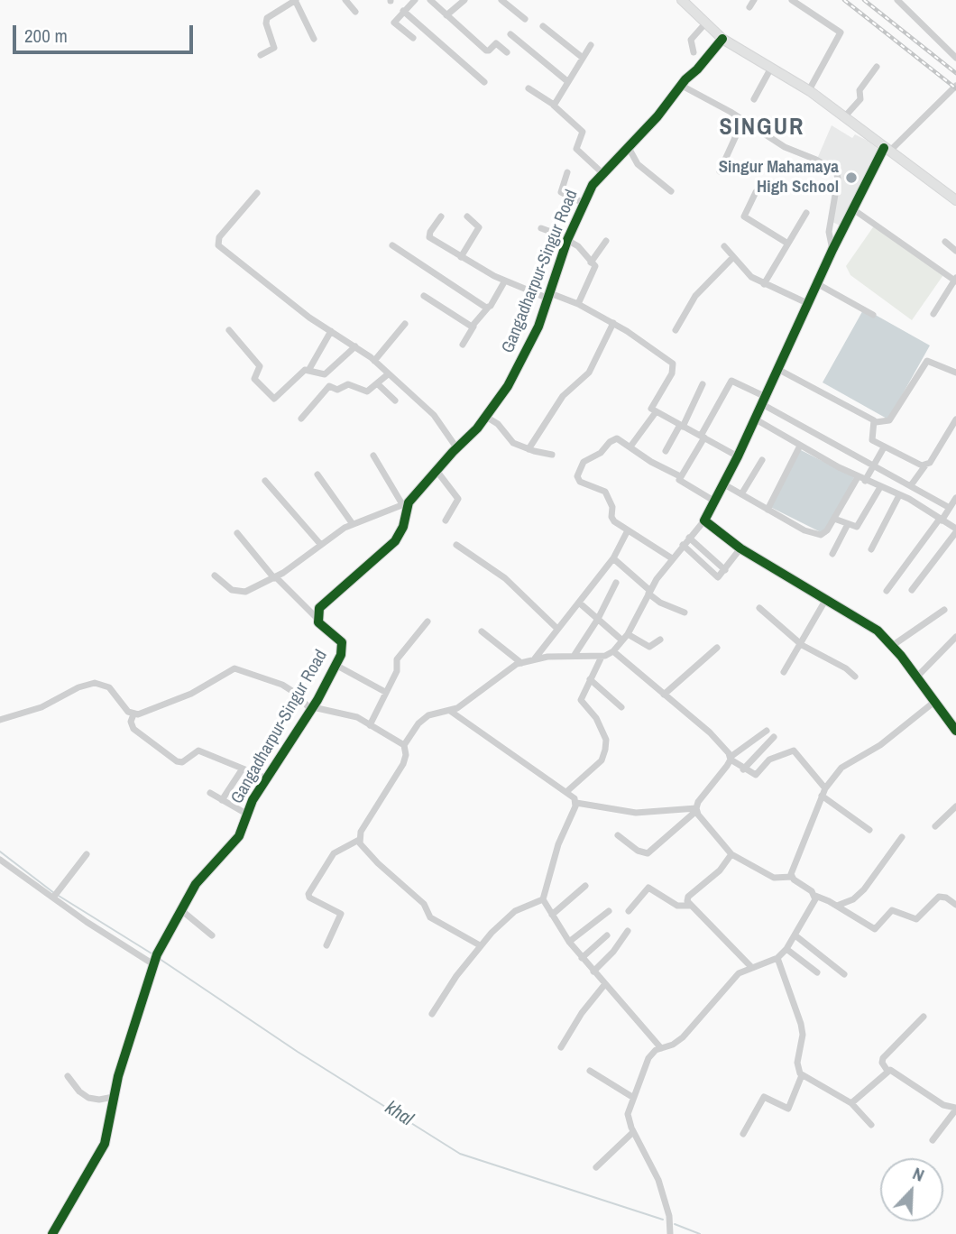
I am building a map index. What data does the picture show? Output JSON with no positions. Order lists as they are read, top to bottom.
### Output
{
  "streets": {
    "street": ["Gangadharpur-Singur Road"]
  },
  "districts": ["SINGUR"],
  "water": ["khal"],
  "places": ["Singur Mahamaya High School"],
  "scale_bar": "200 m",
  "north": "top right"
}
